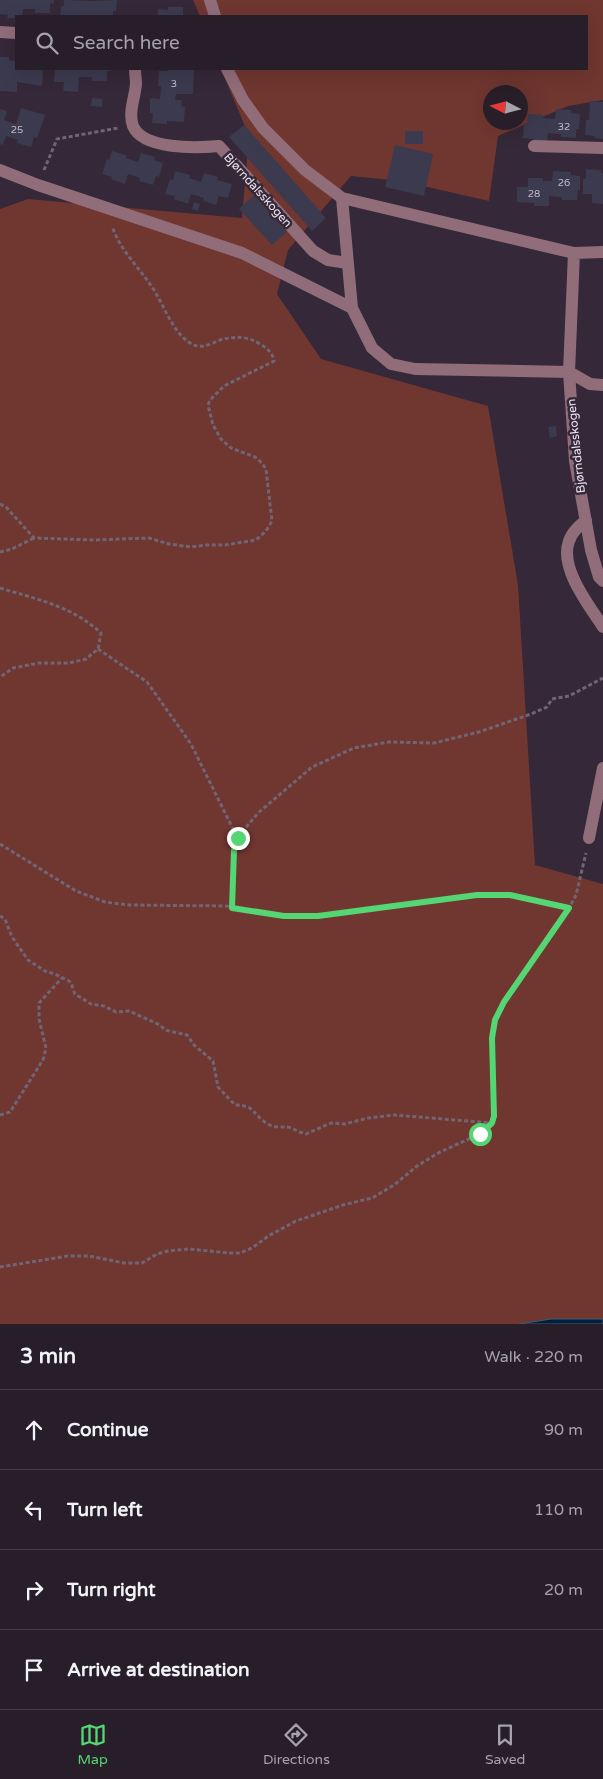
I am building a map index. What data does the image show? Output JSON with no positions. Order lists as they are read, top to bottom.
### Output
{
  "streets": {
    "street": ["Bjørndalsskogen"]
  },
  "house_numbers": [
    "3",
    "32",
    "25",
    "26",
    "28"
  ],
  "north": "left",
  "page": {
    "search": "Search here",
    "heading": ["3 min", "Walk · 220 m"],
    "list": [
      ["Continue", "90 m"],
      ["Turn left", "110 m"],
      ["Turn right", "20 m"],
      "Arrive at destination"
    ],
    "nav": ["Map", "Directions", "Saved"]
  }
}
